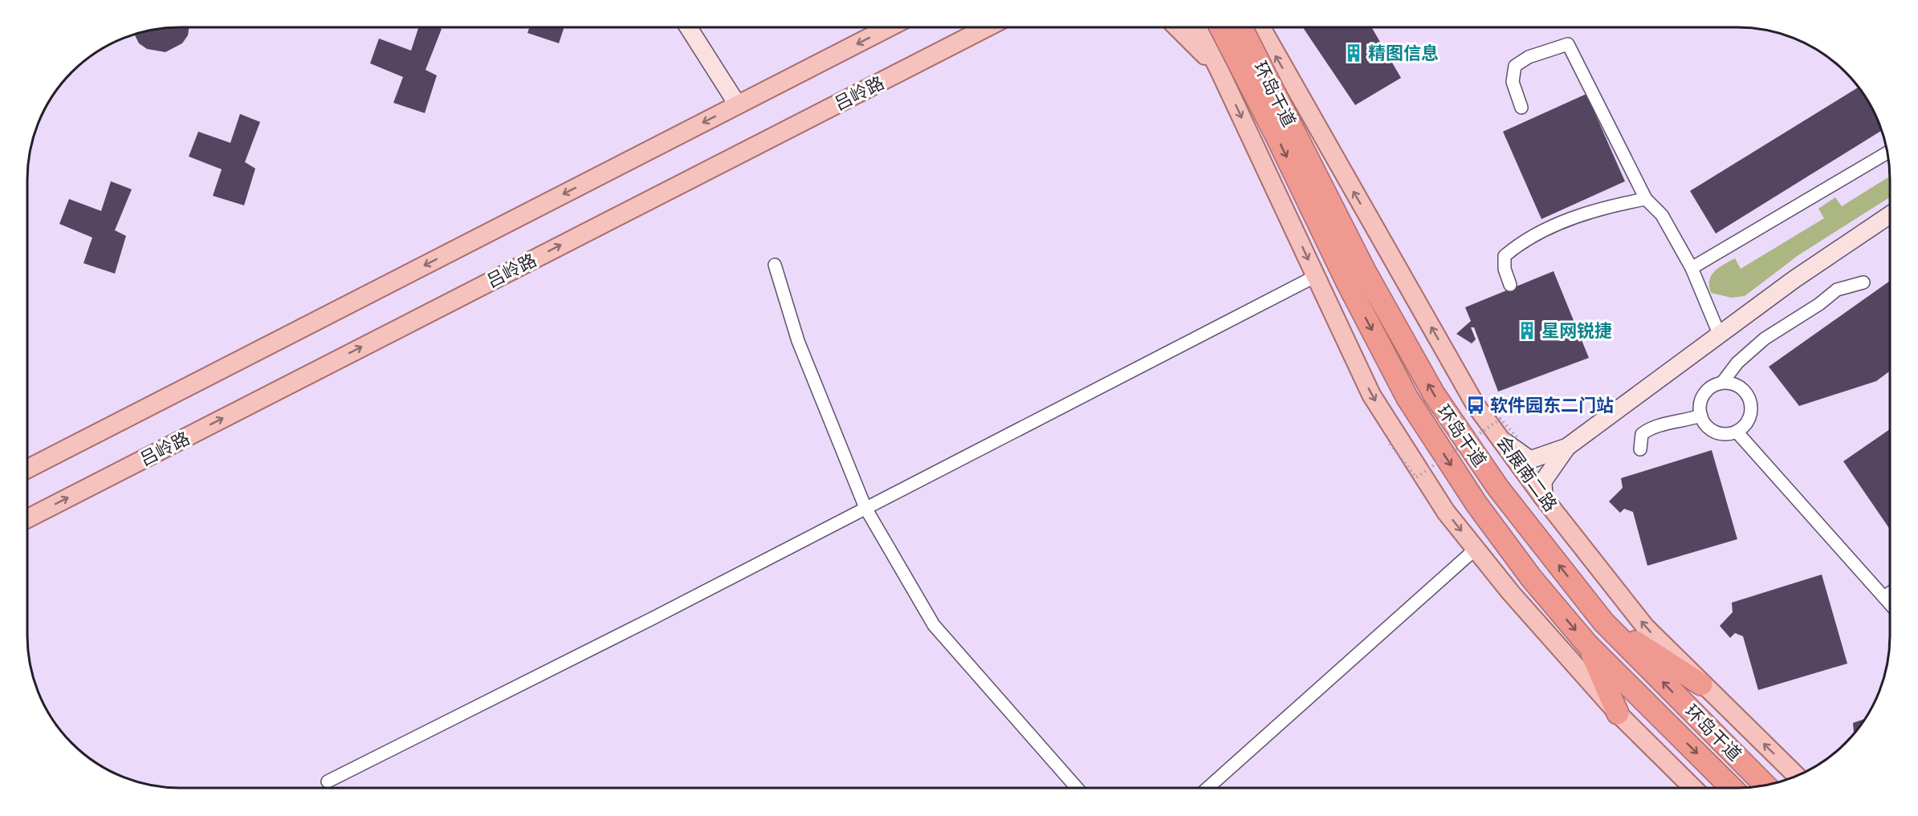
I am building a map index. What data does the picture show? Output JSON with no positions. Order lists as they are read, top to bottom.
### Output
{
  "streets": {
    "highway": ["环岛干道"],
    "main road": ["吕岭路", "会展南二路"]
  },
  "places": {
    "building": ["精图信息", "星网锐捷"],
    "bus stop": ["软件园东二门站"]
  }
}
